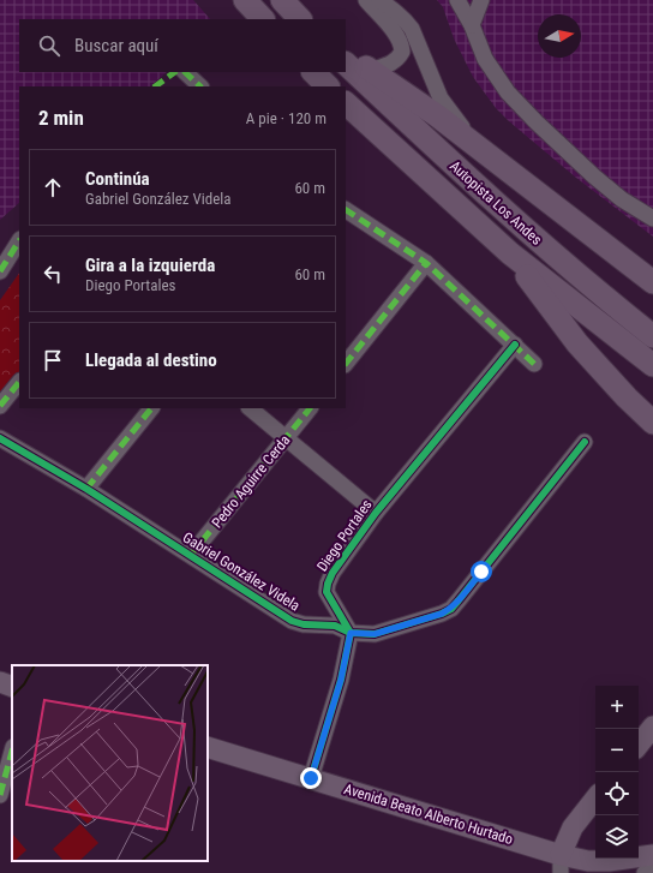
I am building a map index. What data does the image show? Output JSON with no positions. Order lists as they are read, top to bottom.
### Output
{
  "streets": {
    "highway": ["Autopista Los Andes"],
    "main road": ["Avenida Beato Alberto Hurtado"],
    "street": ["Pedro Aguirre Cerda", "Diego Portales", "Gabriel González Videla"]
  },
  "crossings": [
    ["Pedro Aguirre Cerda", "Gabriel González Videla"],
    ["Diego Portales", "Gabriel González Videla"]
  ],
  "north": "right",
  "page": {
    "search": "Buscar aquí",
    "heading": ["2 min", "A pie · 120 m"],
    "list": [
      ["Continúa", "Gabriel González Videla", "60 m"],
      ["Gira a la izquierda", "Diego Portales", "60 m"],
      "Llegada al destino"
    ],
    "map_buttons": ["+", "−"]
  }
}
